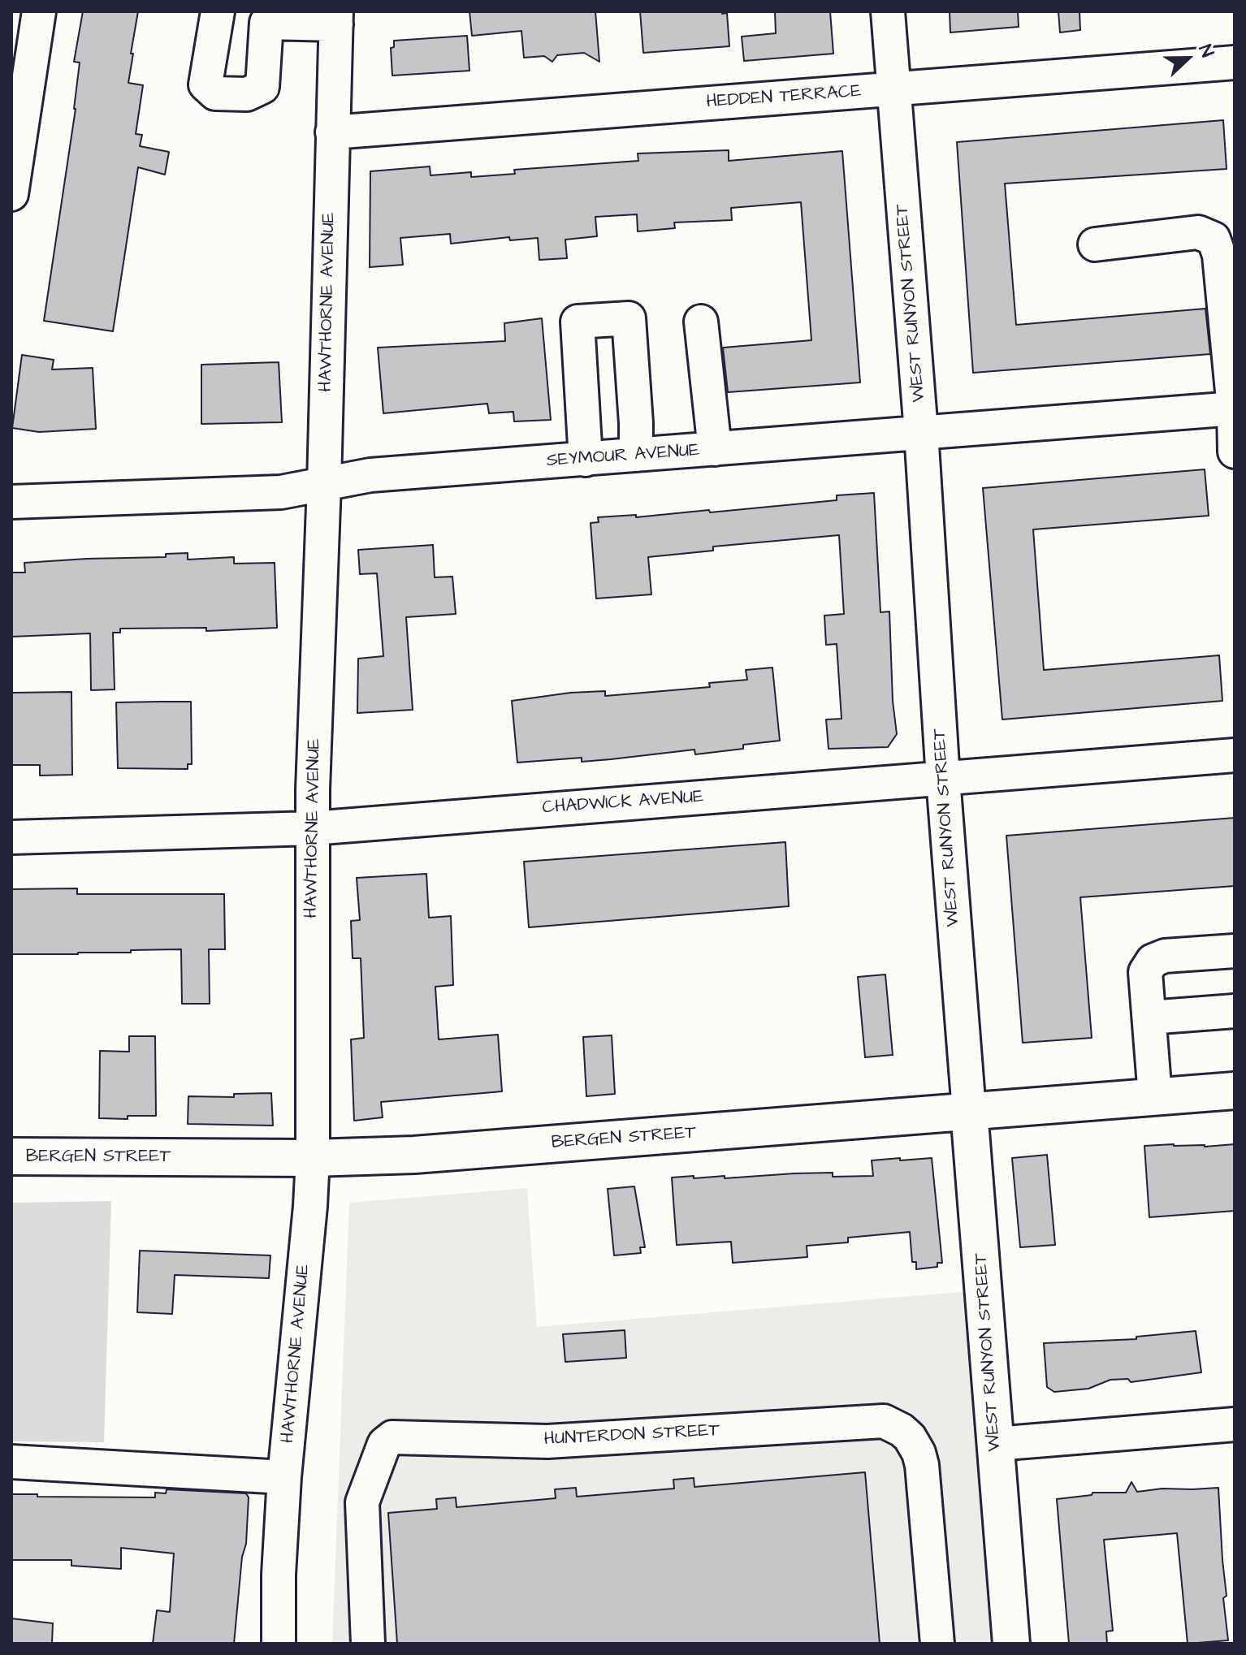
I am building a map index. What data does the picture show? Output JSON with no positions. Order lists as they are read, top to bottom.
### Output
{
  "streets": {
    "main road": ["WEST RUNYON STREET", "BERGEN STREET"],
    "street": [
      "HEDDEN TERRACE",
      "HAWTHORNE AVENUE",
      "SEYMOUR AVENUE",
      "CHADWICK AVENUE",
      "HUNTERDON STREET"
    ]
  },
  "crossings": [
    ["HEDDEN TERRACE", "HAWTHORNE AVENUE"],
    ["HEDDEN TERRACE", "WEST RUNYON STREET"],
    ["HAWTHORNE AVENUE", "SEYMOUR AVENUE"],
    ["HAWTHORNE AVENUE", "CHADWICK AVENUE"],
    ["HAWTHORNE AVENUE", "BERGEN STREET"],
    ["WEST RUNYON STREET", "SEYMOUR AVENUE"],
    ["WEST RUNYON STREET", "CHADWICK AVENUE"],
    ["WEST RUNYON STREET", "BERGEN STREET"]
  ],
  "north": "right"
}
